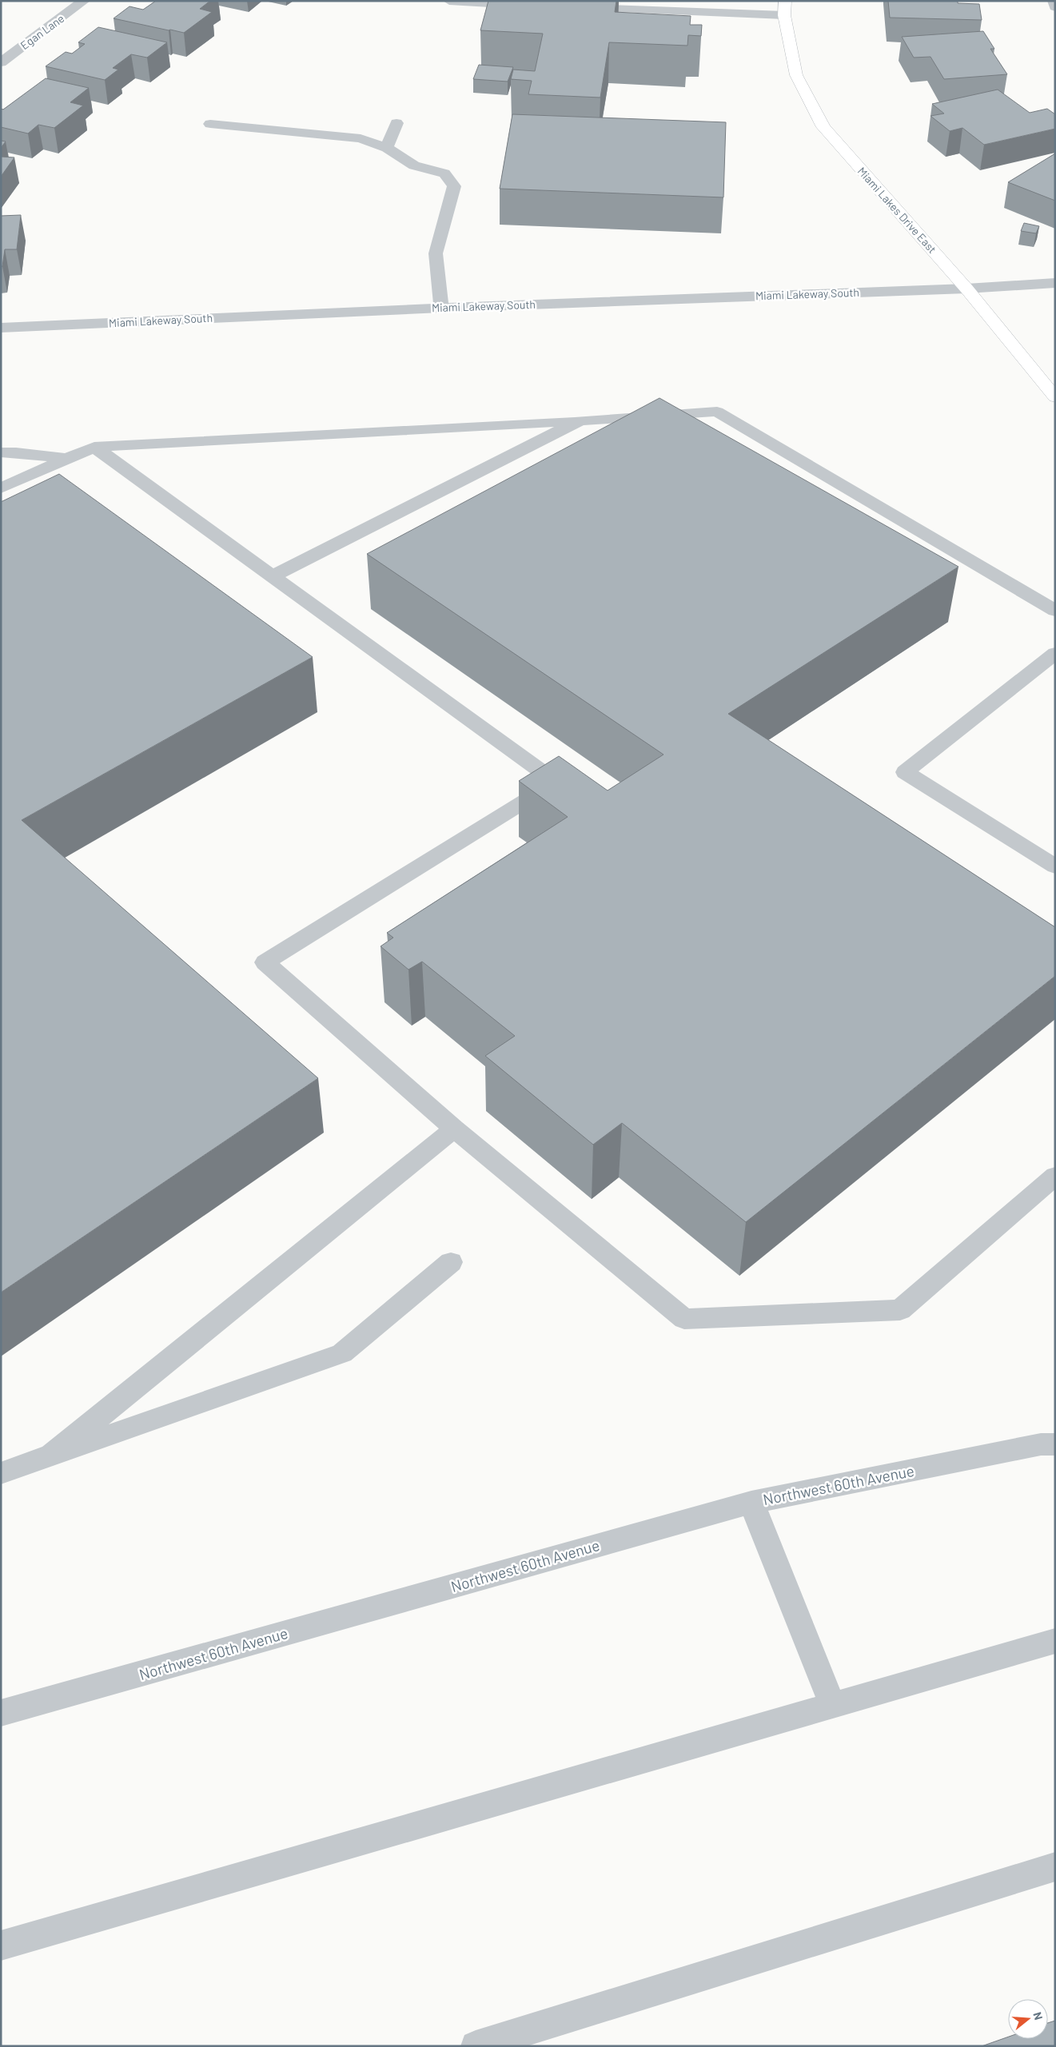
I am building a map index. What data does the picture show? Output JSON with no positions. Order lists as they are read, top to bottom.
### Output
{
  "streets": {
    "main road": ["Miami Lakes Drive East"],
    "street": ["Egan Lane", "Miami Lakeway South", "Northwest 60th Avenue"]
  },
  "crossings": [
    ["Miami Lakes Drive East", "Miami Lakeway South"]
  ],
  "north": "right"
}
